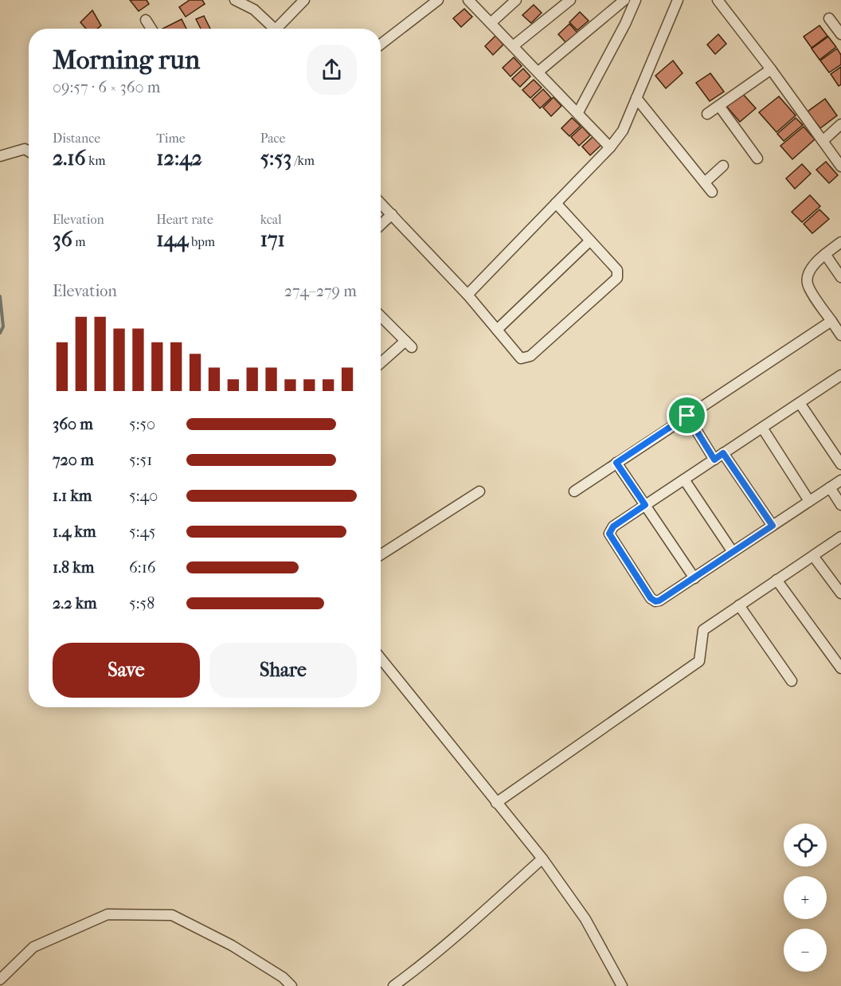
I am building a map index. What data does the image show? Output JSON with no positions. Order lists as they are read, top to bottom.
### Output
{
  "page": {
    "heading": ["Morning run", "09:57 · 6 × 360 m"],
    "stats": [
      ["Distance", "2.16 km"],
      ["Time", "12:42"],
      ["Pace", "5:53 /km"],
      ["Elevation", "36 m"],
      ["Heart rate", "144 bpm"],
      ["kcal", "171"]
    ],
    "chart": ["Elevation", "274–279 m"],
    "list": [
      {
        "name": "360 m",
        "note": "5:50"
      },
      {
        "name": "720 m",
        "note": "5:51"
      },
      {
        "name": "1.1 km",
        "note": "5:40"
      },
      {
        "name": "1.4 km",
        "note": "5:45"
      },
      {
        "name": "1.8 km",
        "note": "6:16"
      },
      {
        "name": "2.2 km",
        "note": "5:58"
      }
    ],
    "buttons": ["Save", "Share"],
    "map_buttons": ["+", "−"]
  }
}
